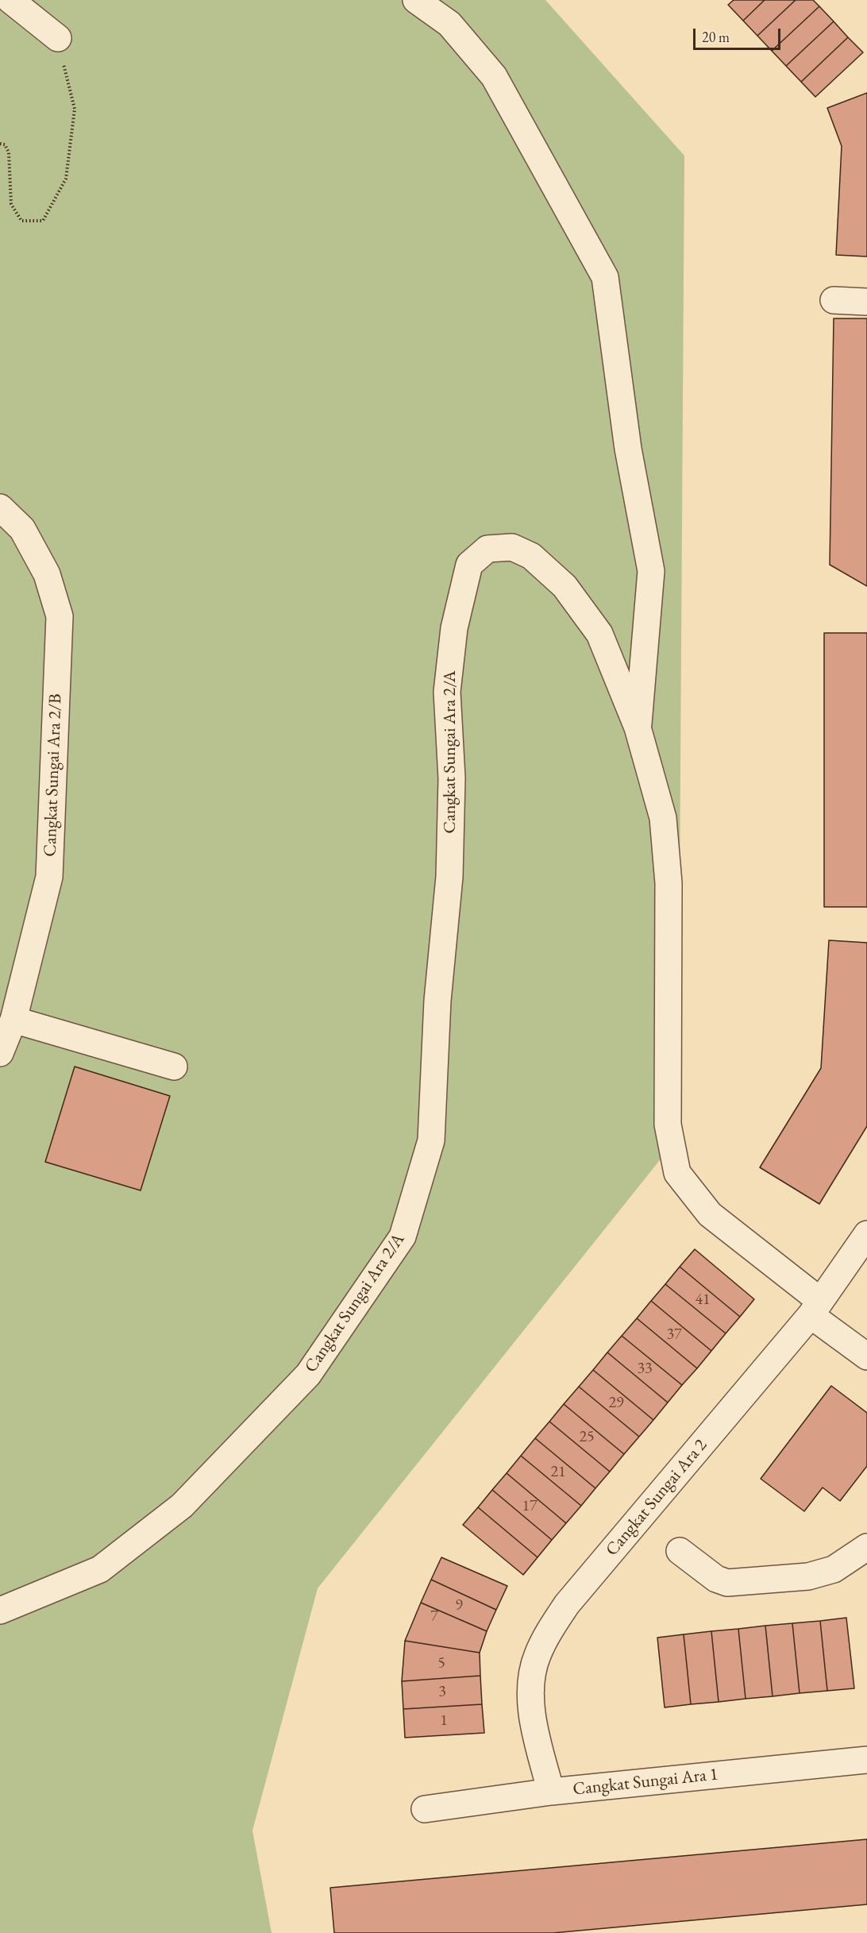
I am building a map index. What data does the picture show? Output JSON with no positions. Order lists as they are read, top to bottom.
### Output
{
  "streets": {
    "street": [
      "Cangkat Sungai Ara 2/A",
      "Cangkat Sungai Ara 2/B",
      "Cangkat Sungai Ara 2",
      "Cangkat Sungai Ara 1"
    ]
  },
  "crossings": [
    ["Cangkat Sungai Ara 2/A", "Cangkat Sungai Ara 2"],
    ["Cangkat Sungai Ara 2", "Cangkat Sungai Ara 1"]
  ],
  "house_numbers": [
    "41",
    "37",
    "33",
    "29",
    "25",
    "21",
    "17",
    "9",
    "7",
    "5",
    "3",
    "1"
  ],
  "scale_bar": "20 m"
}
